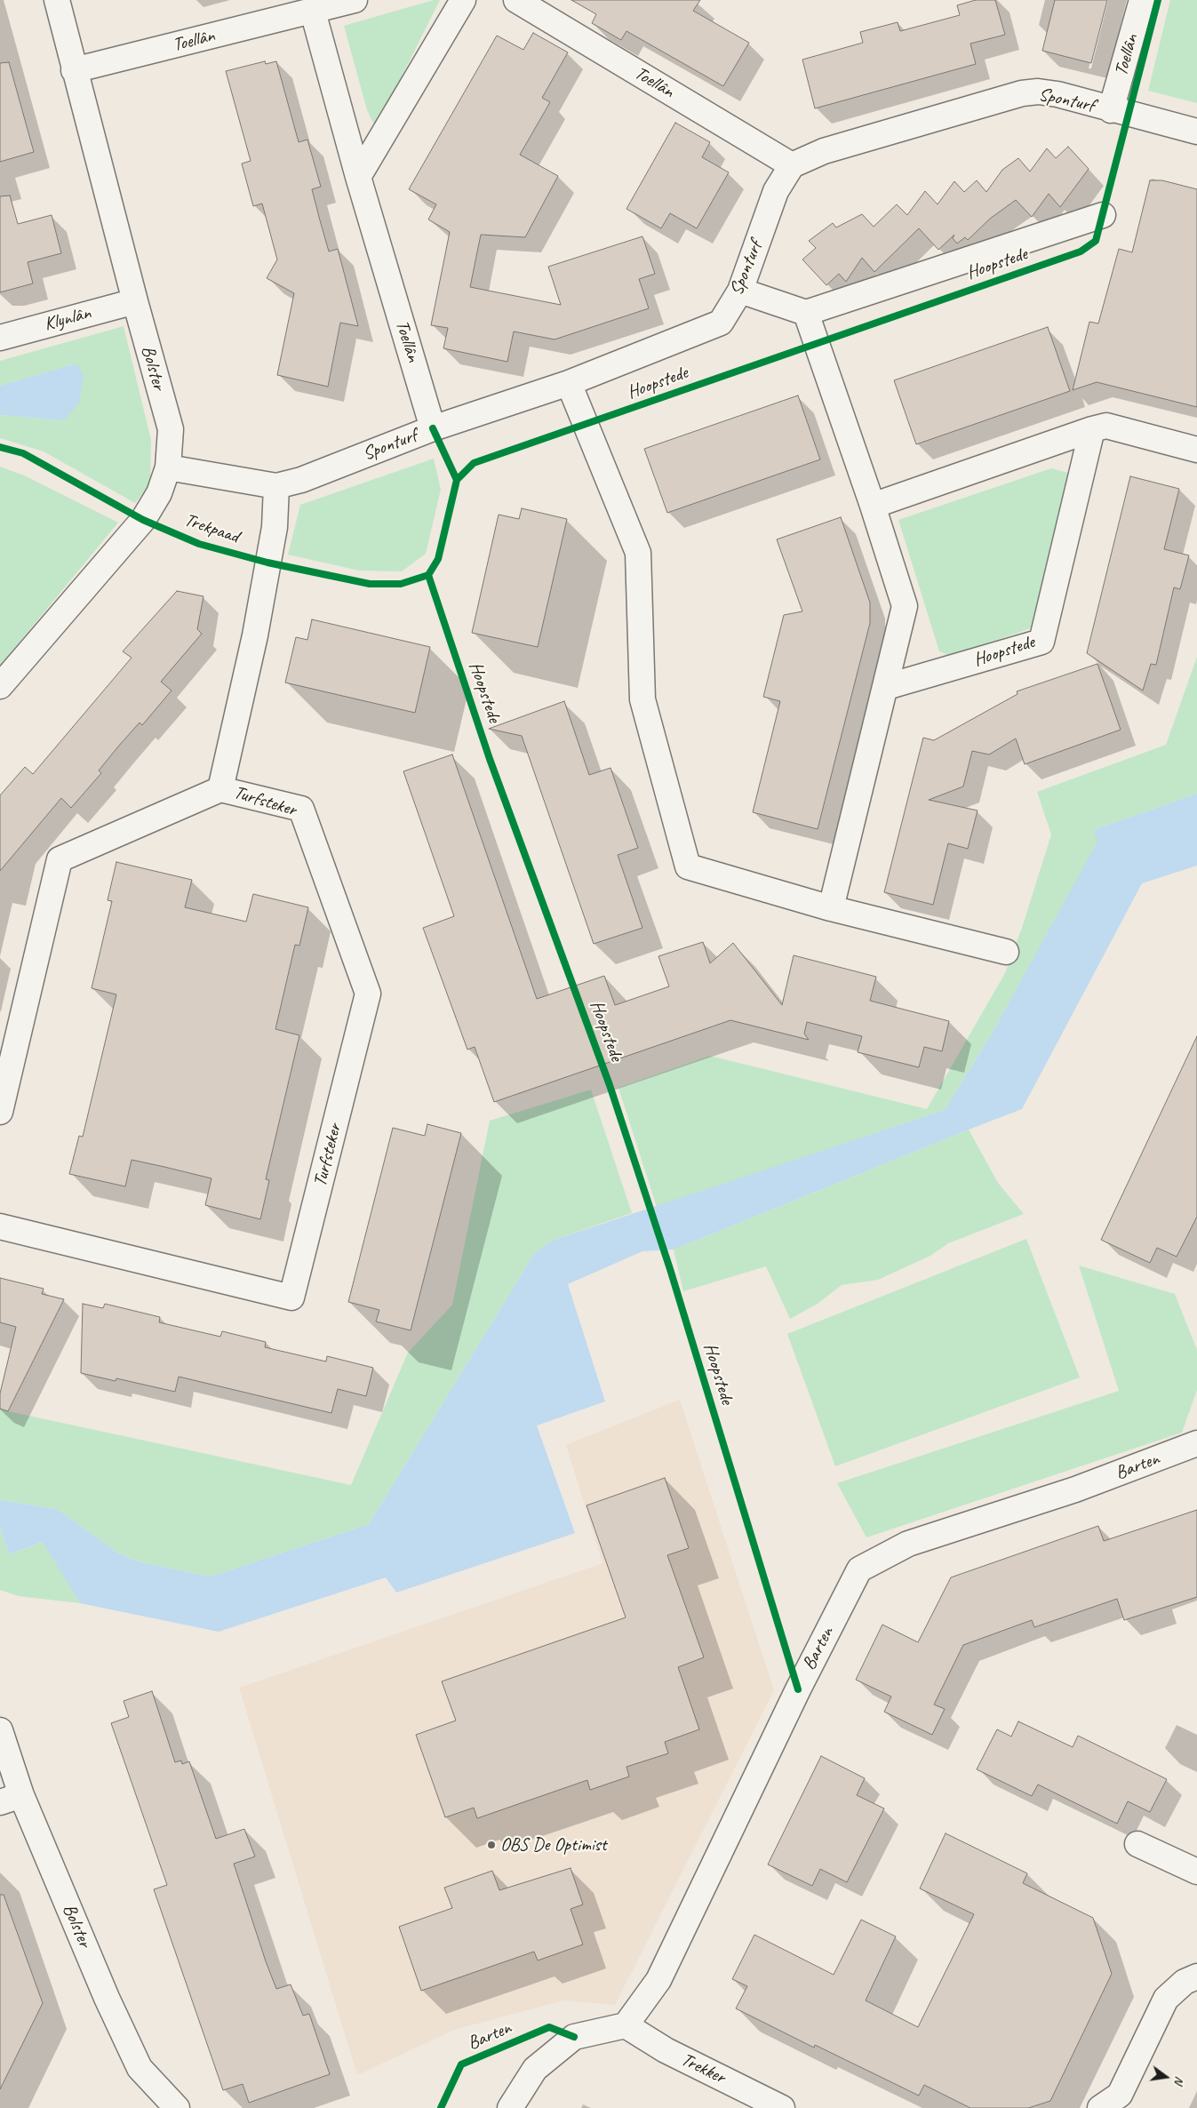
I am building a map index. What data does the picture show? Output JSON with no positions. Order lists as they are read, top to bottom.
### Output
{
  "streets": {
    "street": [
      "Toellân",
      "Sponturf",
      "Hoopstede",
      "Klynlân",
      "Bolster",
      "Turfsteker",
      "Barten",
      "Trekker"
    ],
    "cycle path": ["Trekpaad"]
  },
  "crossings": [
    ["Toellân", "Sponturf"],
    ["Toellân", "Bolster"],
    ["Sponturf", "Turfsteker"],
    ["Klynlân", "Bolster"],
    ["Barten", "Trekker"]
  ],
  "places": ["OBS De Optimist"],
  "north": "right"
}
